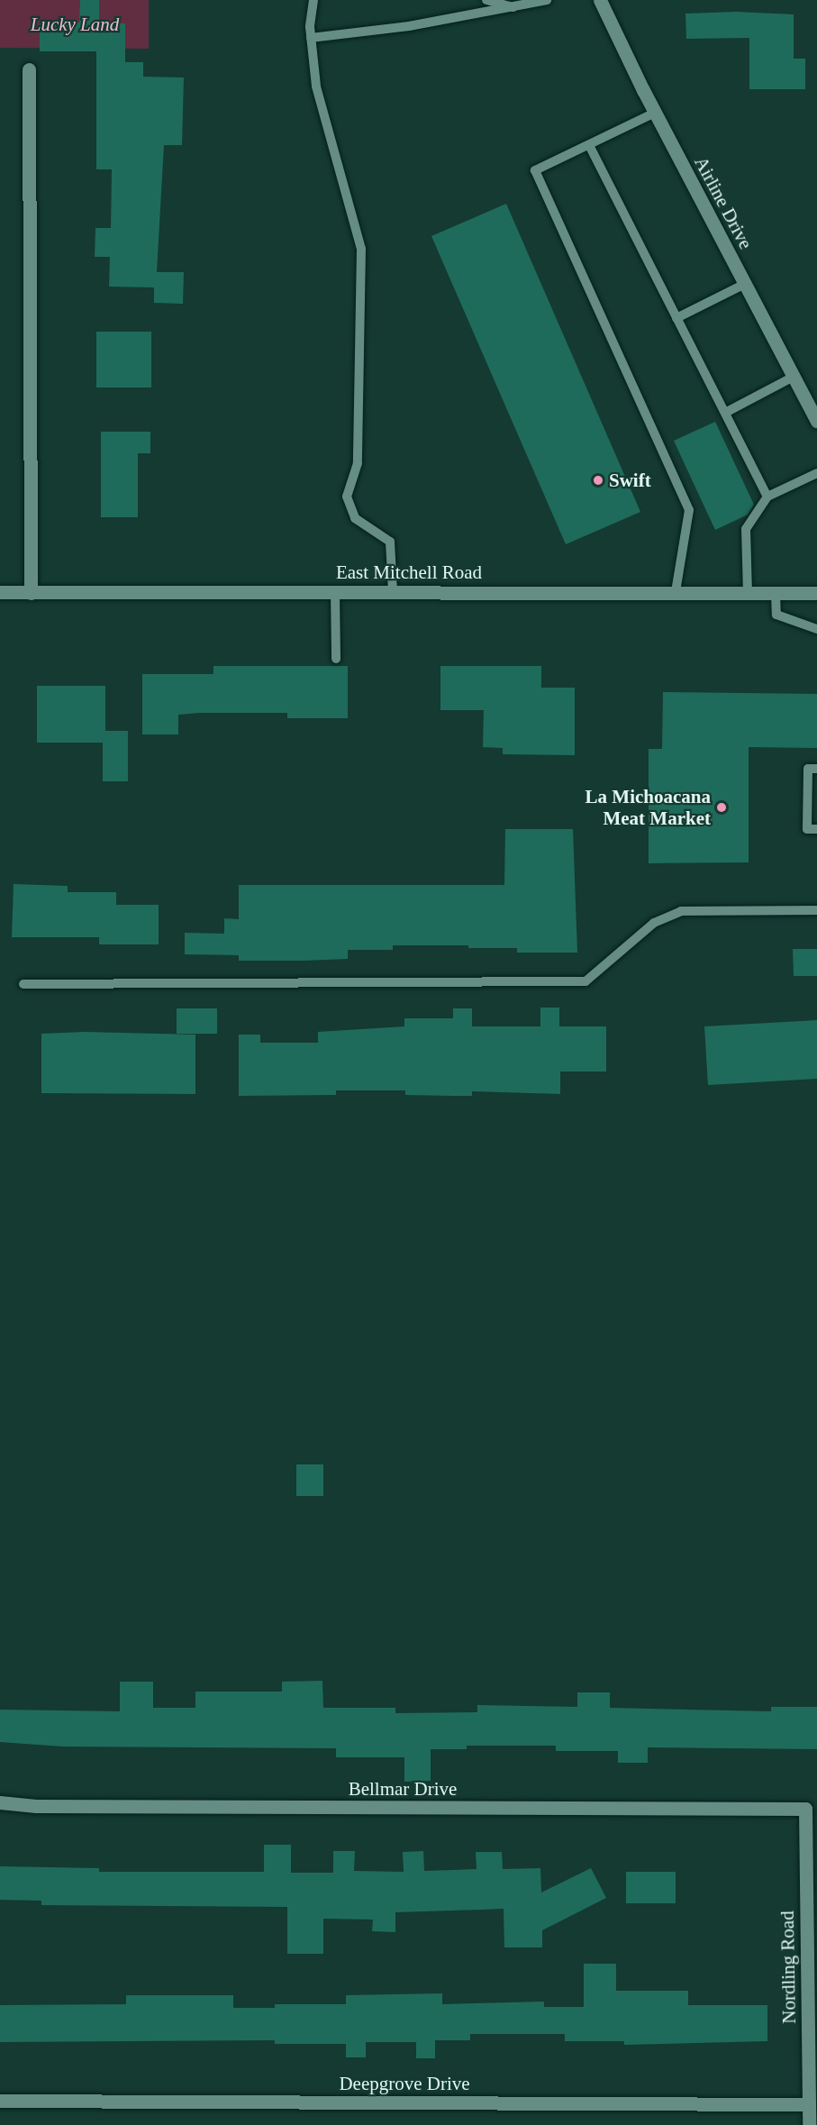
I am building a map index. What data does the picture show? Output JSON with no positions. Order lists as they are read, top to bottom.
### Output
{
  "streets": {
    "street": [
      "Airline Drive",
      "East Mitchell Road",
      "Bellmar Drive",
      "Nordling Road",
      "Deepgrove Drive"
    ]
  },
  "crossings": [
    ["Bellmar Drive", "Nordling Road"],
    ["Nordling Road", "Deepgrove Drive"]
  ],
  "parks": ["Lucky Land"],
  "places": ["Swift", "La Michoacana Meat Market"]
}
